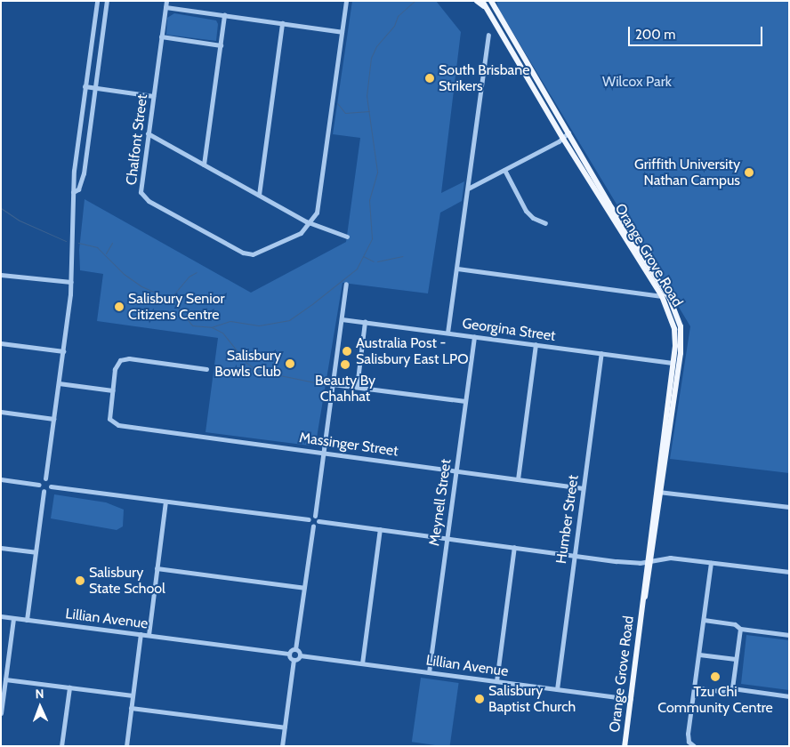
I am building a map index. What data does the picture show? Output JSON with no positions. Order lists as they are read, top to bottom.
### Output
{
  "streets": {
    "main road": ["Orange Grove Road"],
    "street": [
      "Chalfont Street",
      "Georgina Street",
      "Massinger Street",
      "Meynell Street",
      "Humber Street",
      "Lillian Avenue"
    ]
  },
  "crossings": [
    ["Orange Grove Road", "Georgina Street"],
    ["Orange Grove Road", "Lillian Avenue"],
    ["Georgina Street", "Meynell Street"],
    ["Georgina Street", "Humber Street"],
    ["Massinger Street", "Meynell Street"],
    ["Massinger Street", "Humber Street"],
    ["Meynell Street", "Lillian Avenue"],
    ["Humber Street", "Lillian Avenue"]
  ],
  "parks": ["Wilcox Park"],
  "places": [
    "South Brisbane Strikers",
    "Griffith University Nathan Campus",
    "Salisbury Senior Citizens Centre",
    "Australia Post - Salisbury East LPO",
    "Salisbury Bowls Club",
    "Beauty By Chahhat",
    "Salisbury State School",
    "Tzu Chi Community Centre",
    "Salisbury Baptist Church"
  ],
  "scale_bar": "200 m",
  "north": "top"
}
